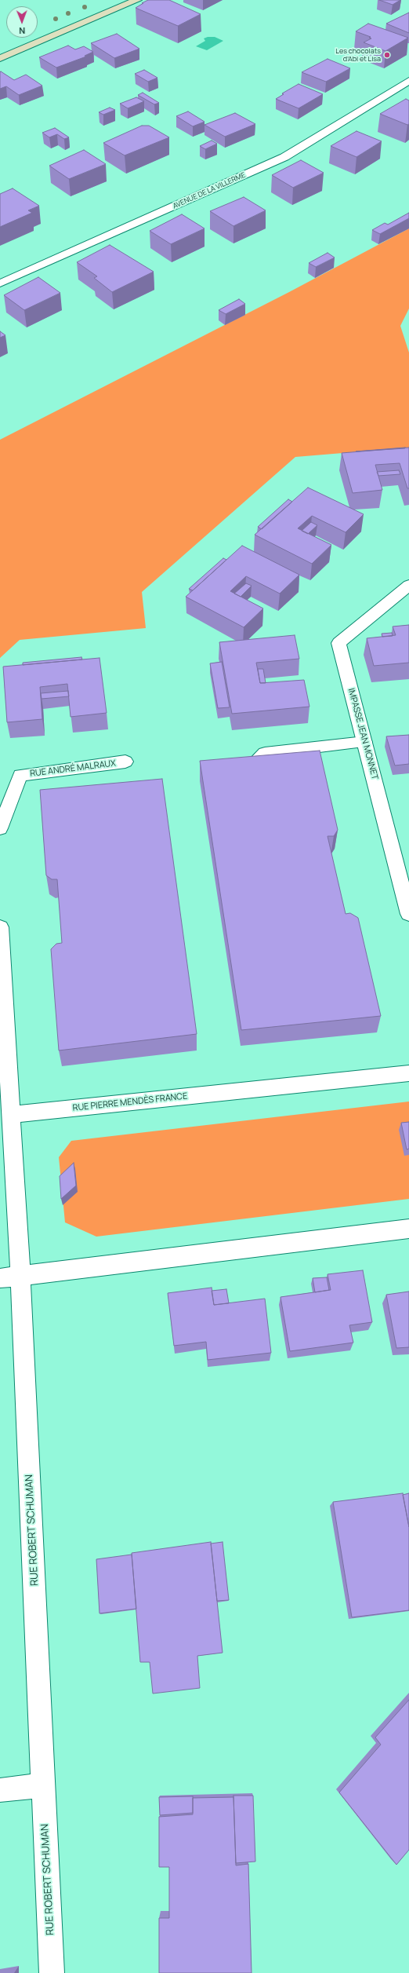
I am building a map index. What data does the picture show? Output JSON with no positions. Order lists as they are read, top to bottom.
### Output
{
  "streets": {
    "street": [
      "AVENUE DE LA VILLERME",
      "IMPASSE JEAN MONNET",
      "RUE ANDRÉ MALRAUX",
      "RUE PIERRE MENDÈS FRANCE",
      "RUE ROBERT SCHUMAN"
    ]
  },
  "places": ["Les chocolats d'Abi et Lisa"],
  "north": "bottom"
}
